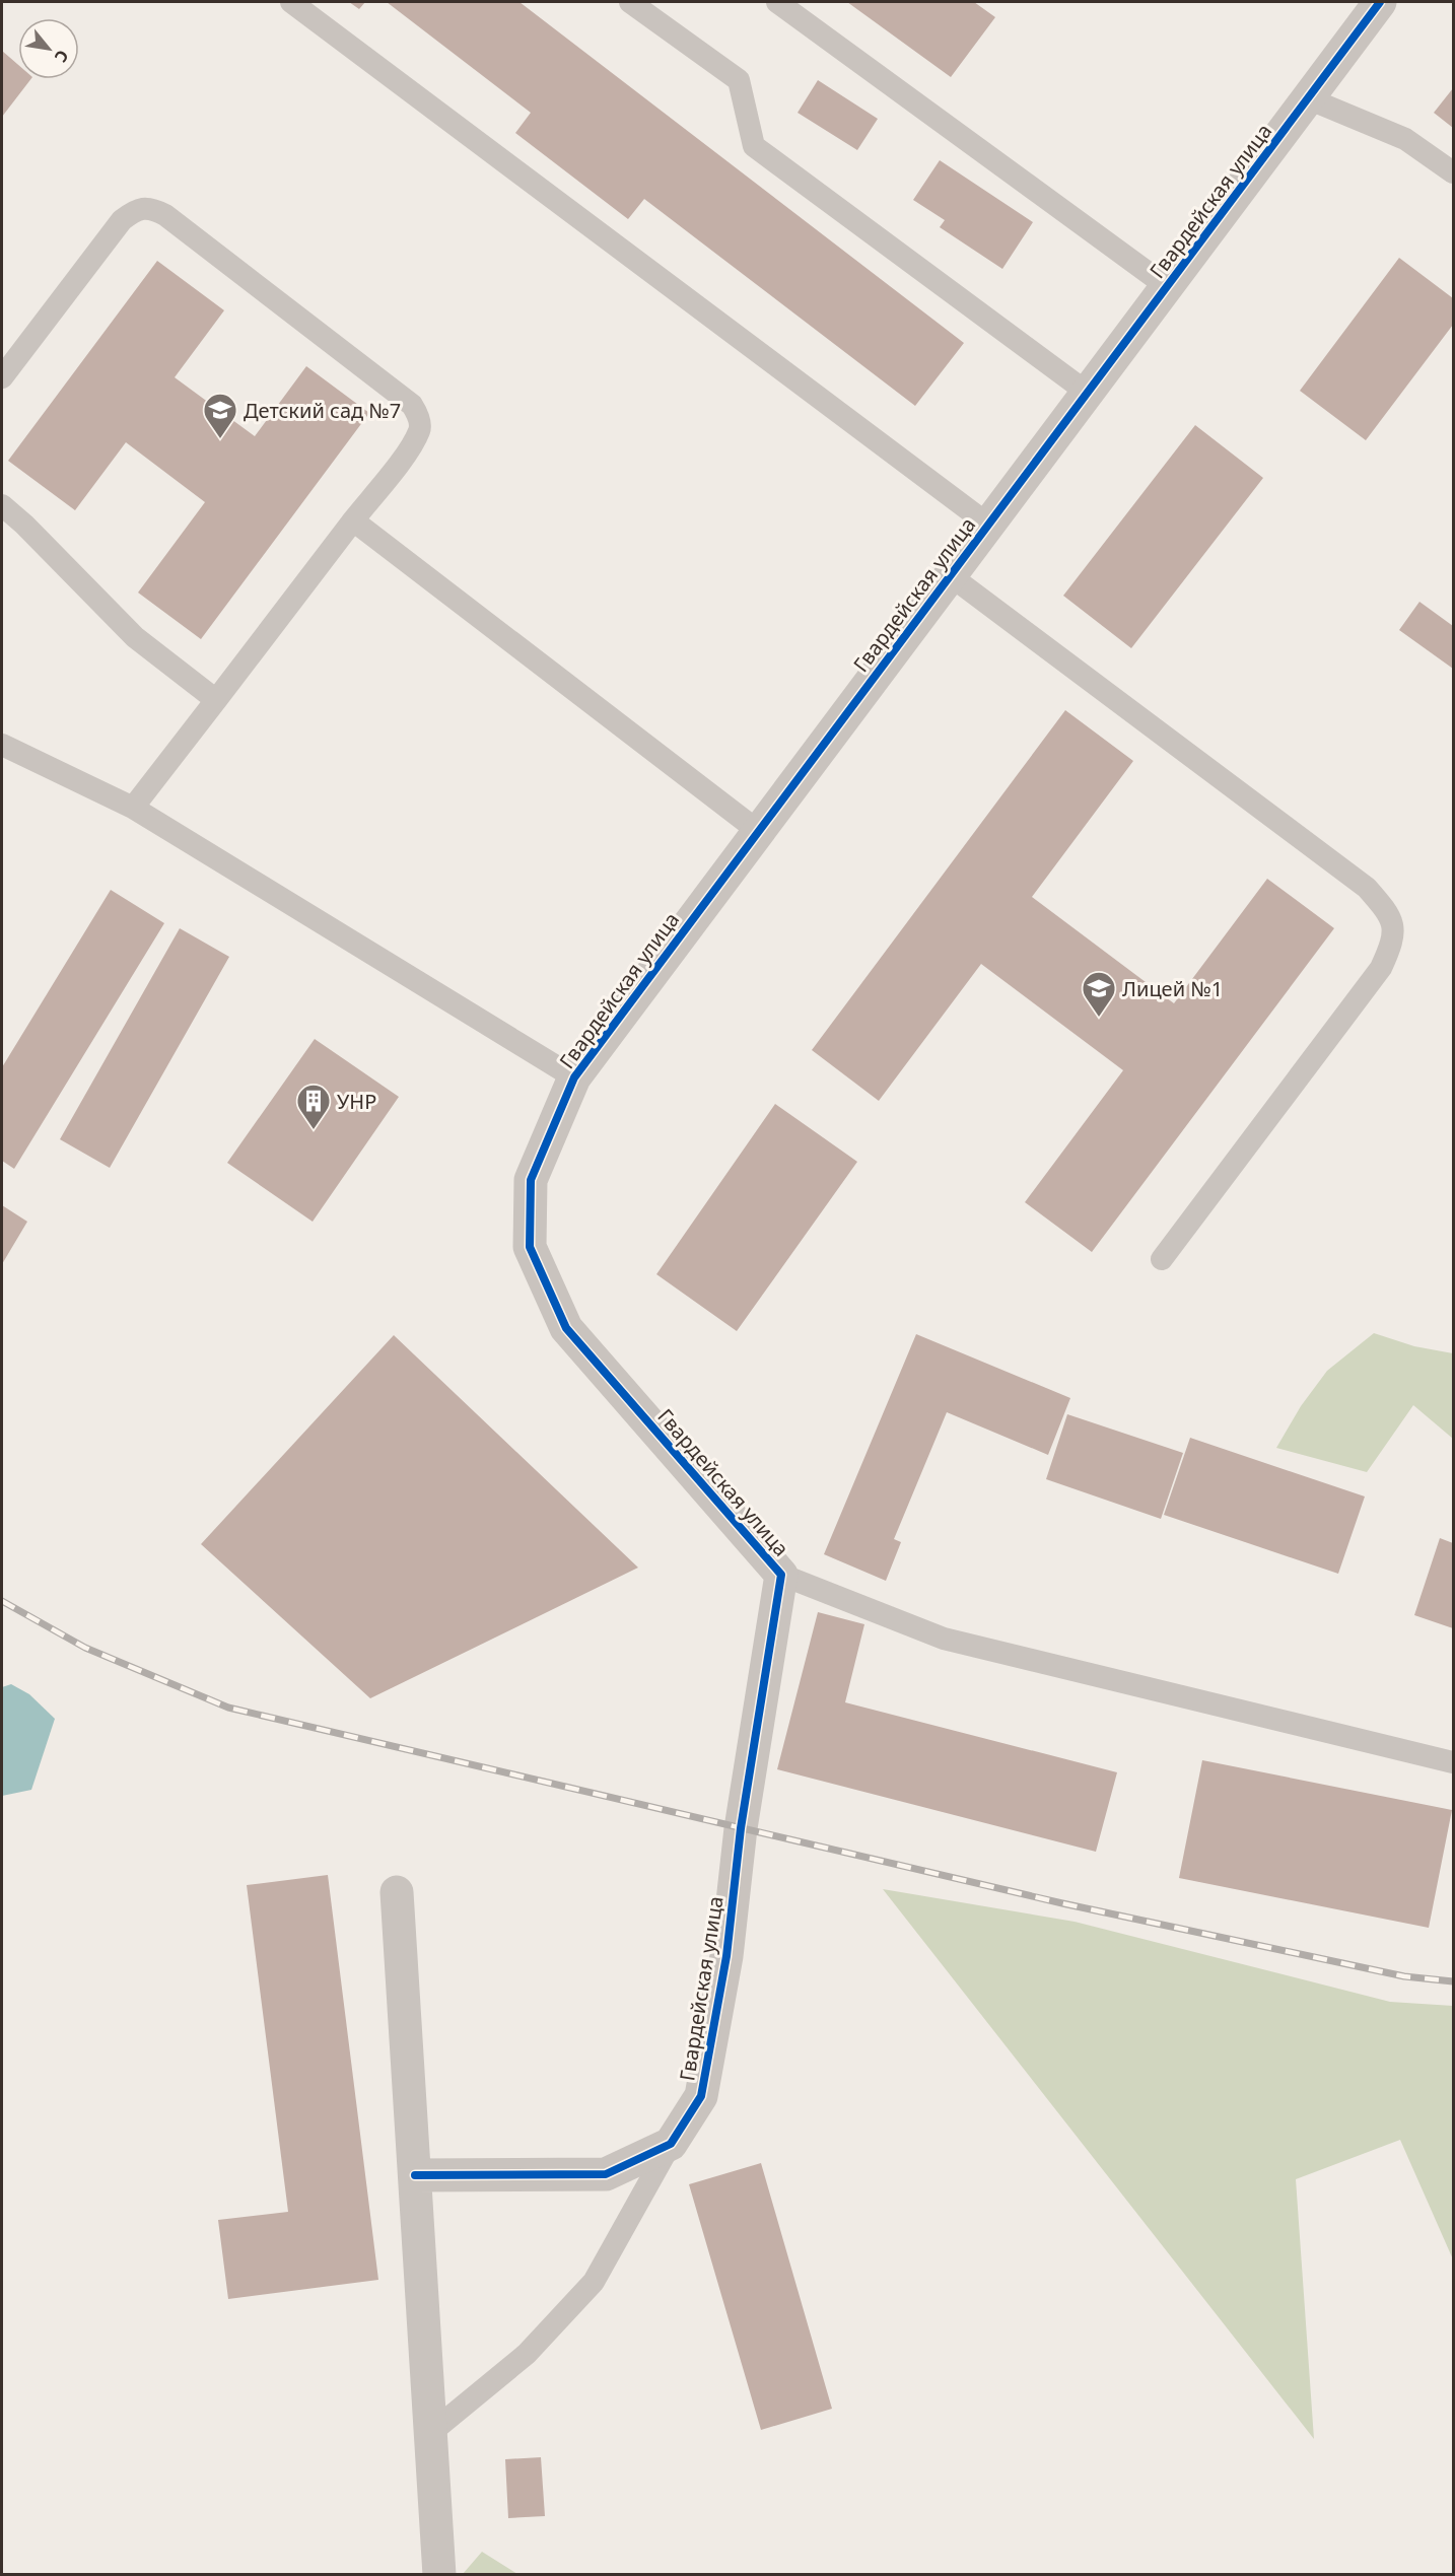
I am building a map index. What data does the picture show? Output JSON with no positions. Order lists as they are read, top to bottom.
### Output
{
  "streets": {
    "street": ["Гвардейская улица"]
  },
  "places": {
    "school or university": ["Детский сад №7", "Лицей №1"],
    "building": ["УНР"]
  },
  "north": "bottom right"
}
